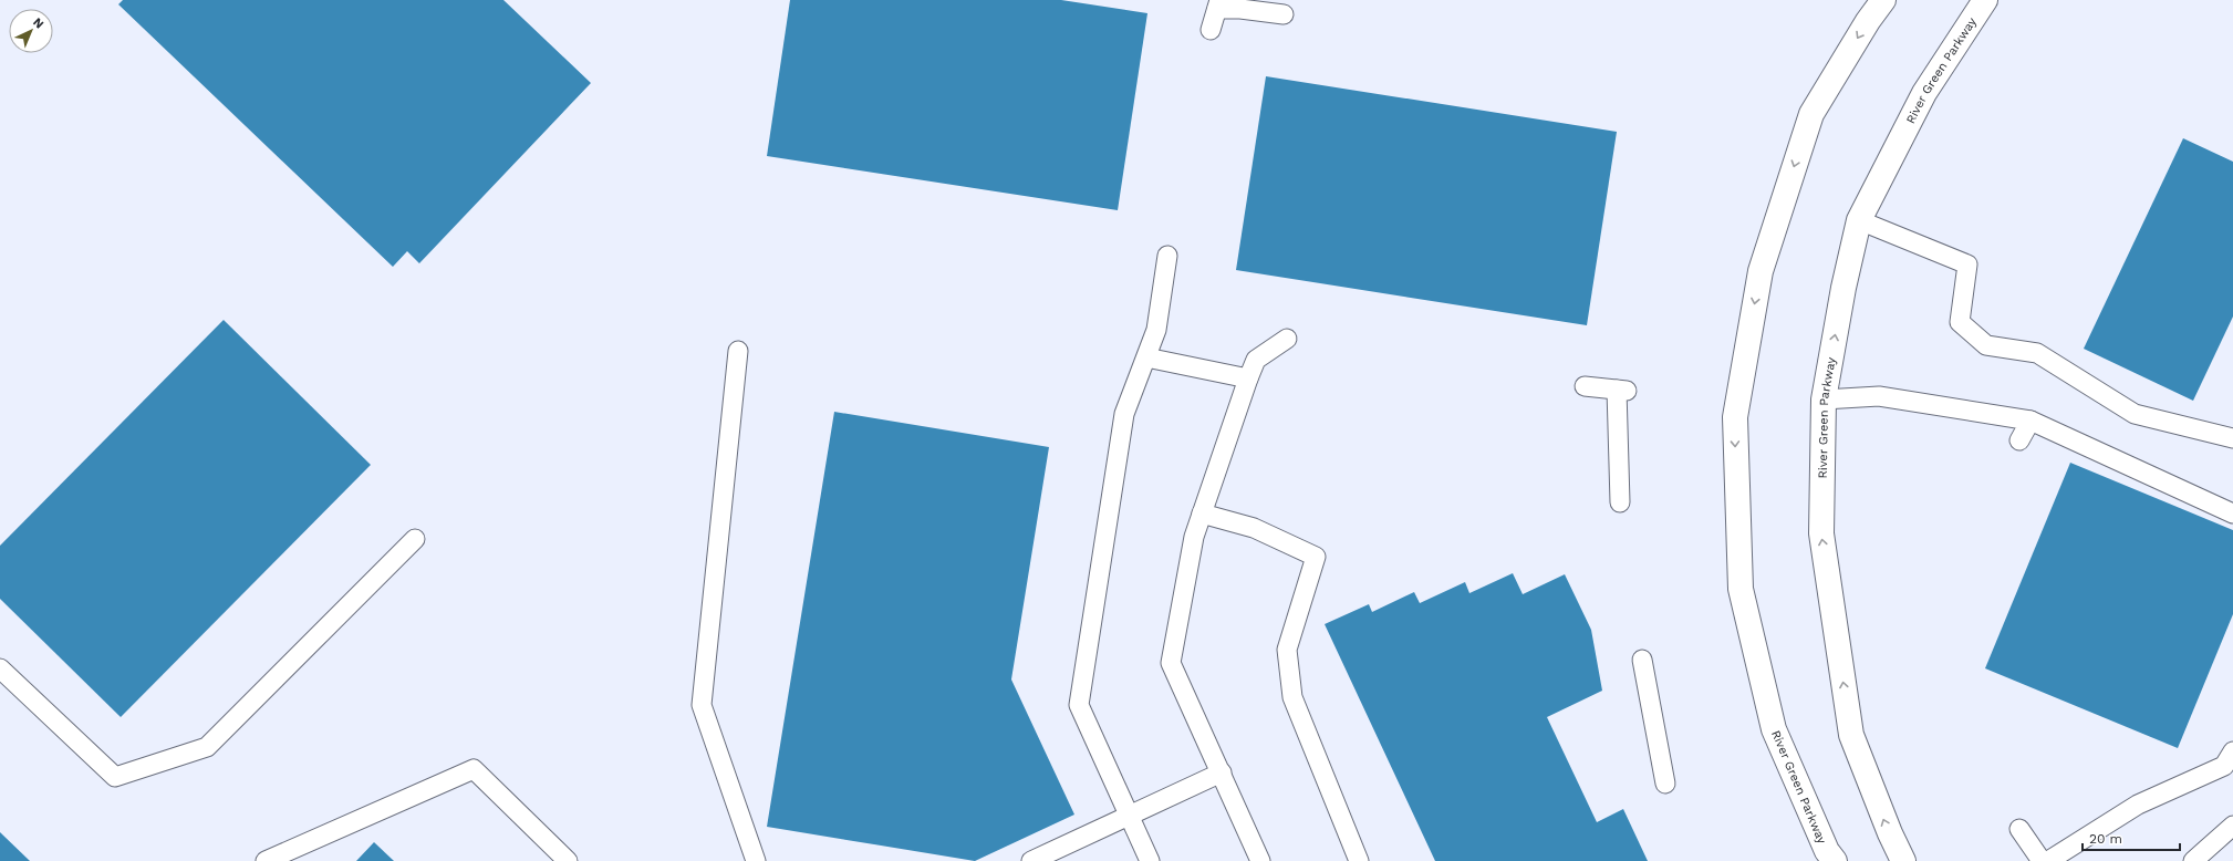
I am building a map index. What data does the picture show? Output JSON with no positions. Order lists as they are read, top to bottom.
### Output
{
  "streets": {
    "street": ["River Green Parkway"]
  },
  "scale_bar": "20 m",
  "north": "top right"
}
